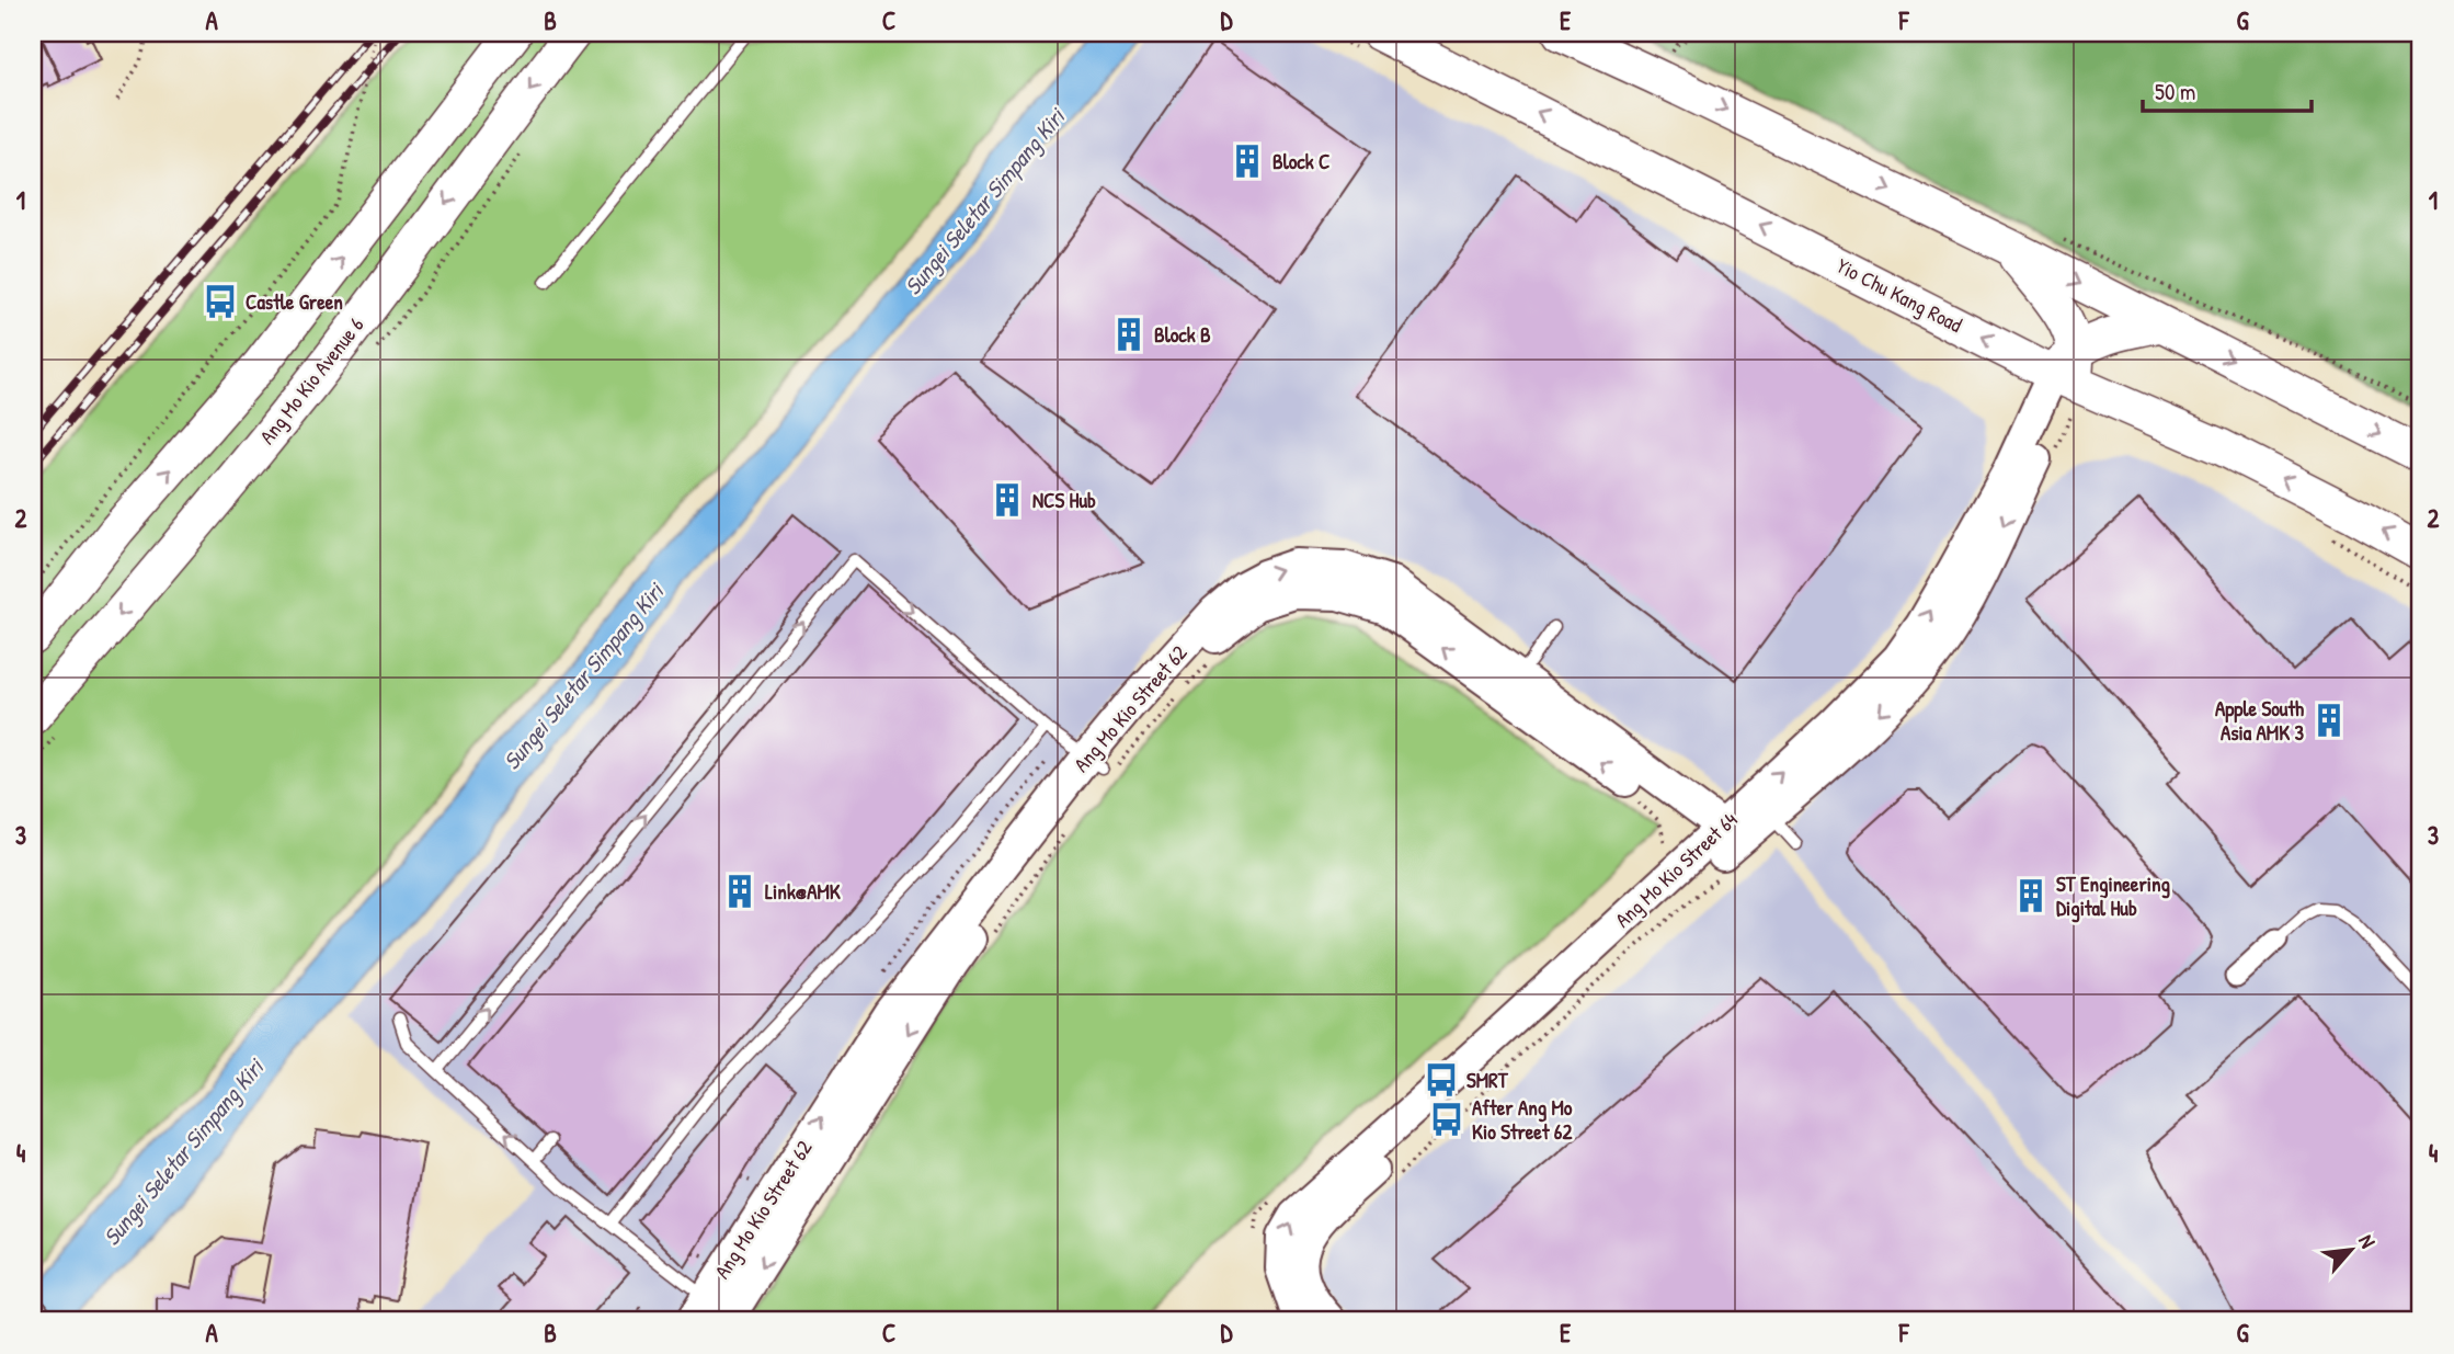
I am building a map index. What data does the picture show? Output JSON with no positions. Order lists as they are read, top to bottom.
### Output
{
  "streets": {
    "main road": ["Yio Chu Kang Road", "Ang Mo Kio Avenue 6"],
    "street": ["Ang Mo Kio Street 62", "Ang Mo Kio Street 64"]
  },
  "crossings": [
    ["Yio Chu Kang Road", "Ang Mo Kio Street 64"],
    ["Ang Mo Kio Street 62", "Ang Mo Kio Street 64"]
  ],
  "water": ["Sungei Seletar Simpang Kiri"],
  "places": {
    "building": [
      "Block C",
      "Block B",
      "NCS Hub",
      "Apple South Asia AMK 3",
      "Link@AMK",
      "ST Engineering Digital Hub"
    ],
    "bus stop": ["Castle Green", "SMRT", "After Ang Mo Kio Street 62"]
  },
  "scale_bar": "50 m",
  "north": "top right",
  "grid": {
    "columns": [
      "A",
      "B",
      "C",
      "D",
      "E",
      "F",
      "G"
    ],
    "rows": [
      "1",
      "2",
      "3",
      "4"
    ]
  }
}
